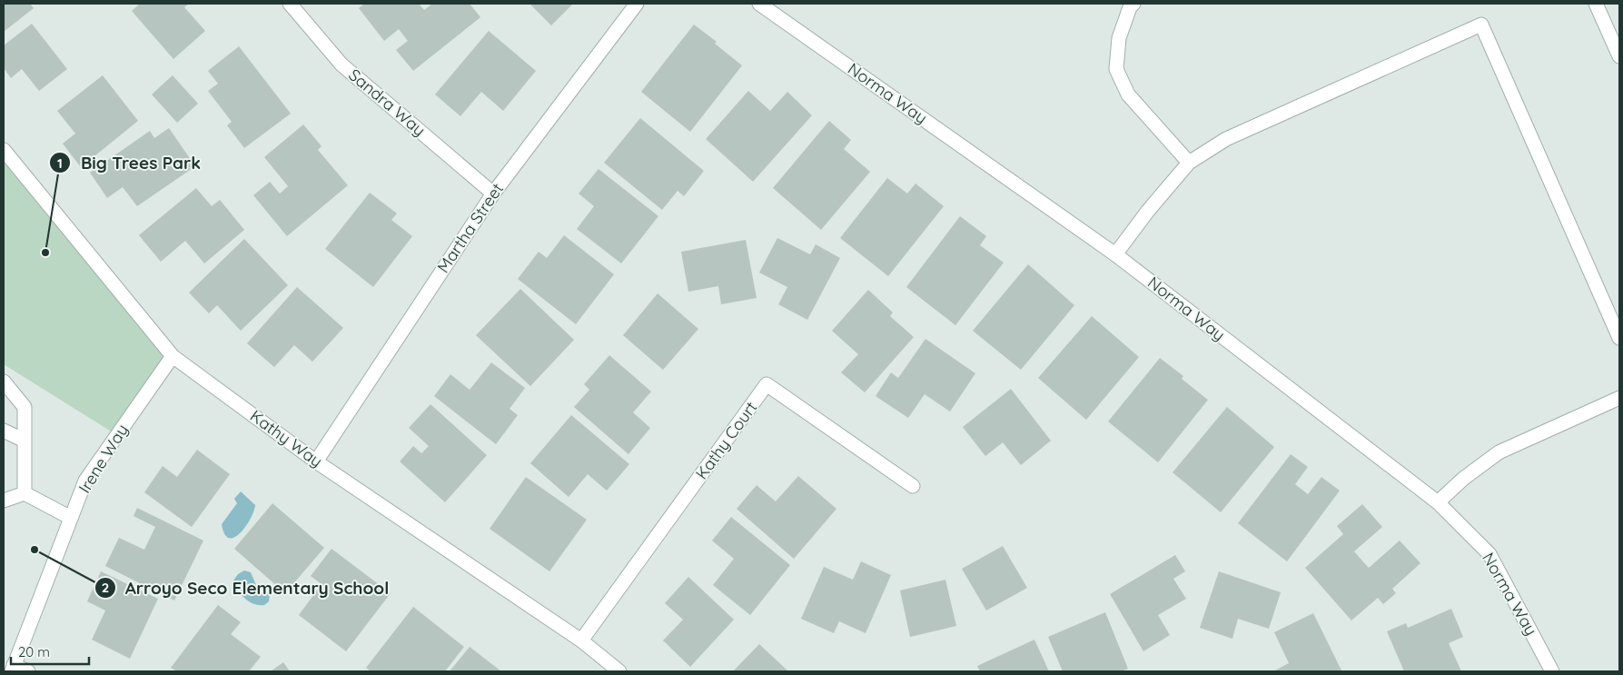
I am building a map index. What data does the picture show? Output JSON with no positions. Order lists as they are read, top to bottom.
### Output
{
  "streets": {
    "street": [
      "Norma Way",
      "Sandra Way",
      "Martha Street",
      "Kathy Way",
      "Kathy Court",
      "Irene Way"
    ]
  },
  "crossings": [
    ["Sandra Way", "Martha Street"],
    ["Martha Street", "Kathy Way"],
    ["Kathy Way", "Kathy Court"],
    ["Kathy Way", "Irene Way"]
  ],
  "places": ["Big Trees Park", "Arroyo Seco Elementary School"],
  "scale_bar": "20 m"
}
